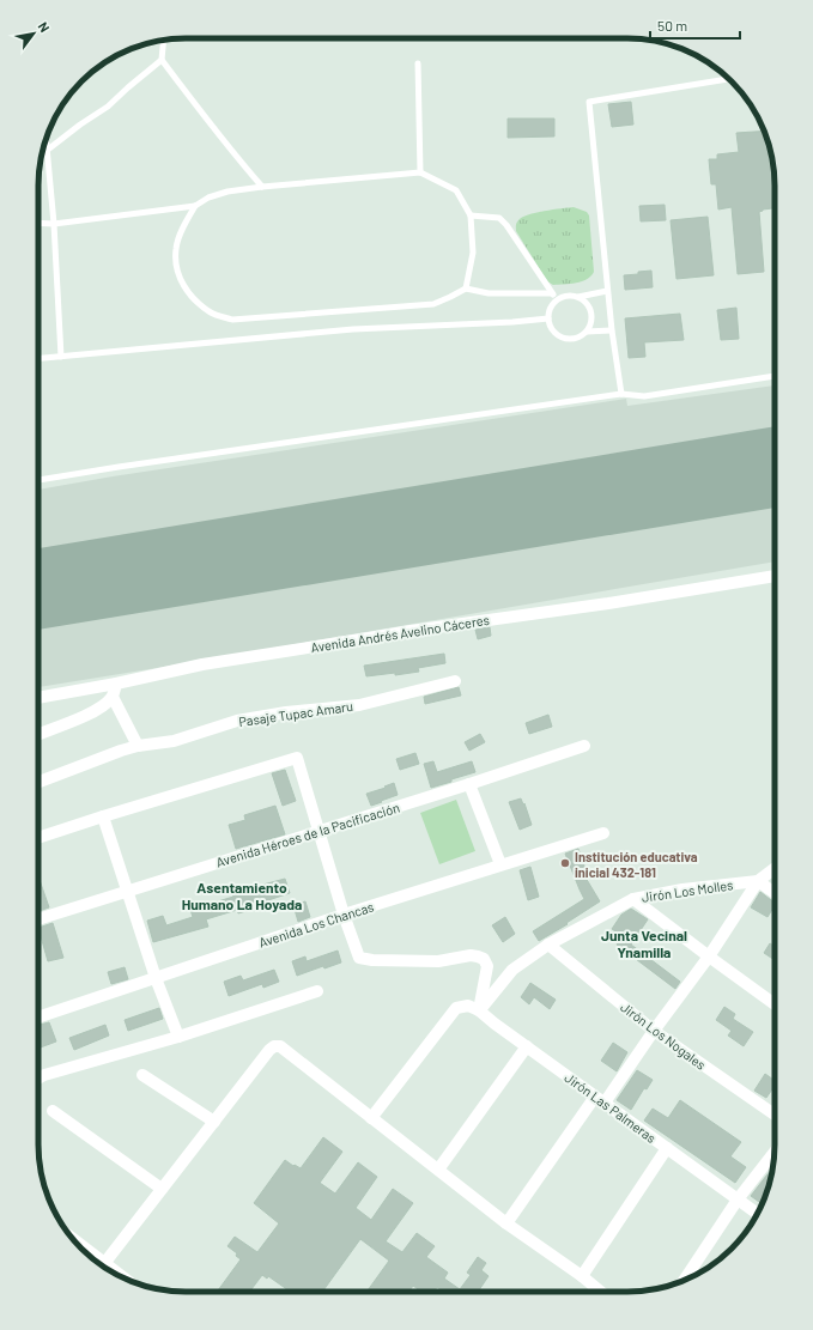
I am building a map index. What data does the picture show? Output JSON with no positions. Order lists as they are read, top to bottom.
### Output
{
  "streets": {
    "street": [
      "Avenida Andrés Avelino Cáceres",
      "Pasaje Tupac Amaru",
      "Avenida Héroes de la Pacificación",
      "Jirón Los Molles",
      "Avenida Los Chancas",
      "Jirón Los Nogales",
      "Jirón Las Palmeras"
    ]
  },
  "crossings": [
    ["Jirón Los Molles", "Jirón Los Nogales"],
    ["Jirón Los Molles", "Jirón Las Palmeras"]
  ],
  "districts": ["Asentamiento Humano La Hoyada", "Junta Vecinal Ynamilla"],
  "places": ["Institución educativa inicial 432-181"],
  "scale_bar": "50 m",
  "north": "top right"
}
